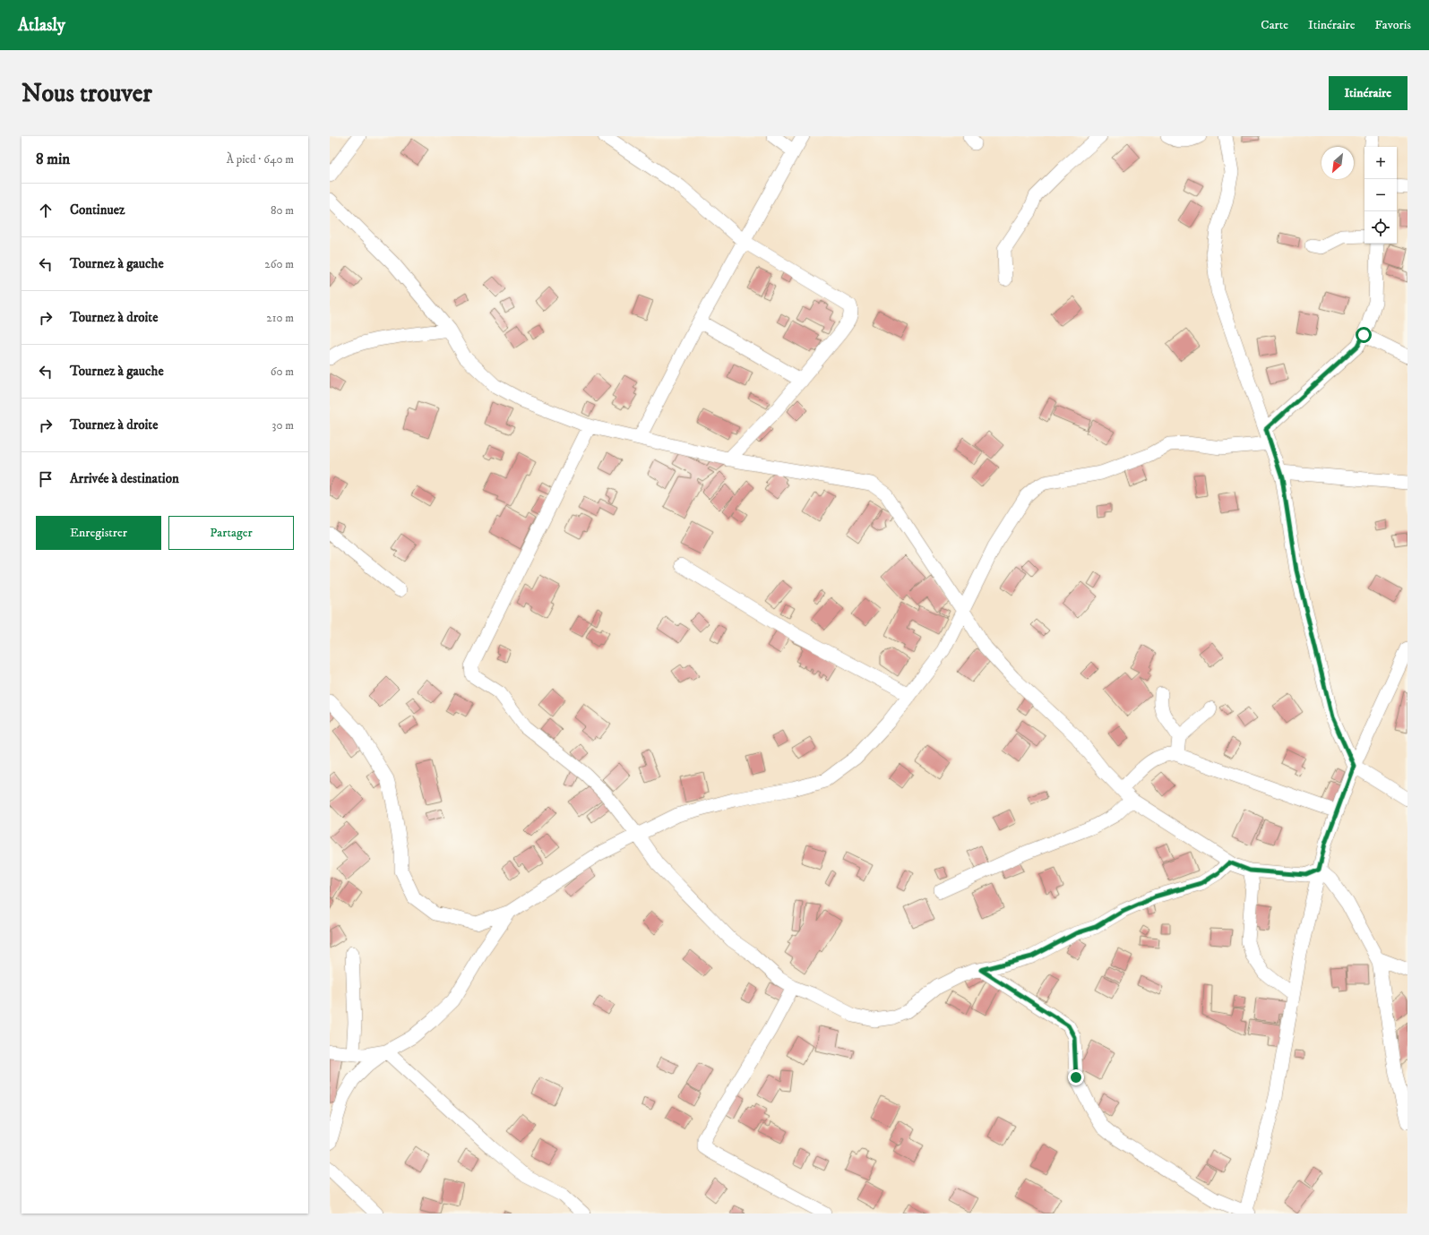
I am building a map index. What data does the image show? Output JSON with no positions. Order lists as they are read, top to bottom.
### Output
{
  "north": "bottom left",
  "page": {
    "header": "Atlasly",
    "nav": ["Carte", "Itinéraire", "Favoris"],
    "buttons": [
      "Itinéraire",
      ["Enregistrer", "Partager"]
    ],
    "title": "Nous trouver",
    "heading": ["8 min", "À pied · 640 m"],
    "map_buttons": ["+", "−"],
    "list": [
      ["Continuez", "80 m"],
      ["Tournez à gauche", "260 m"],
      ["Tournez à droite", "210 m"],
      ["Tournez à gauche", "60 m"],
      ["Tournez à droite", "30 m"],
      "Arrivée à destination"
    ]
  }
}
